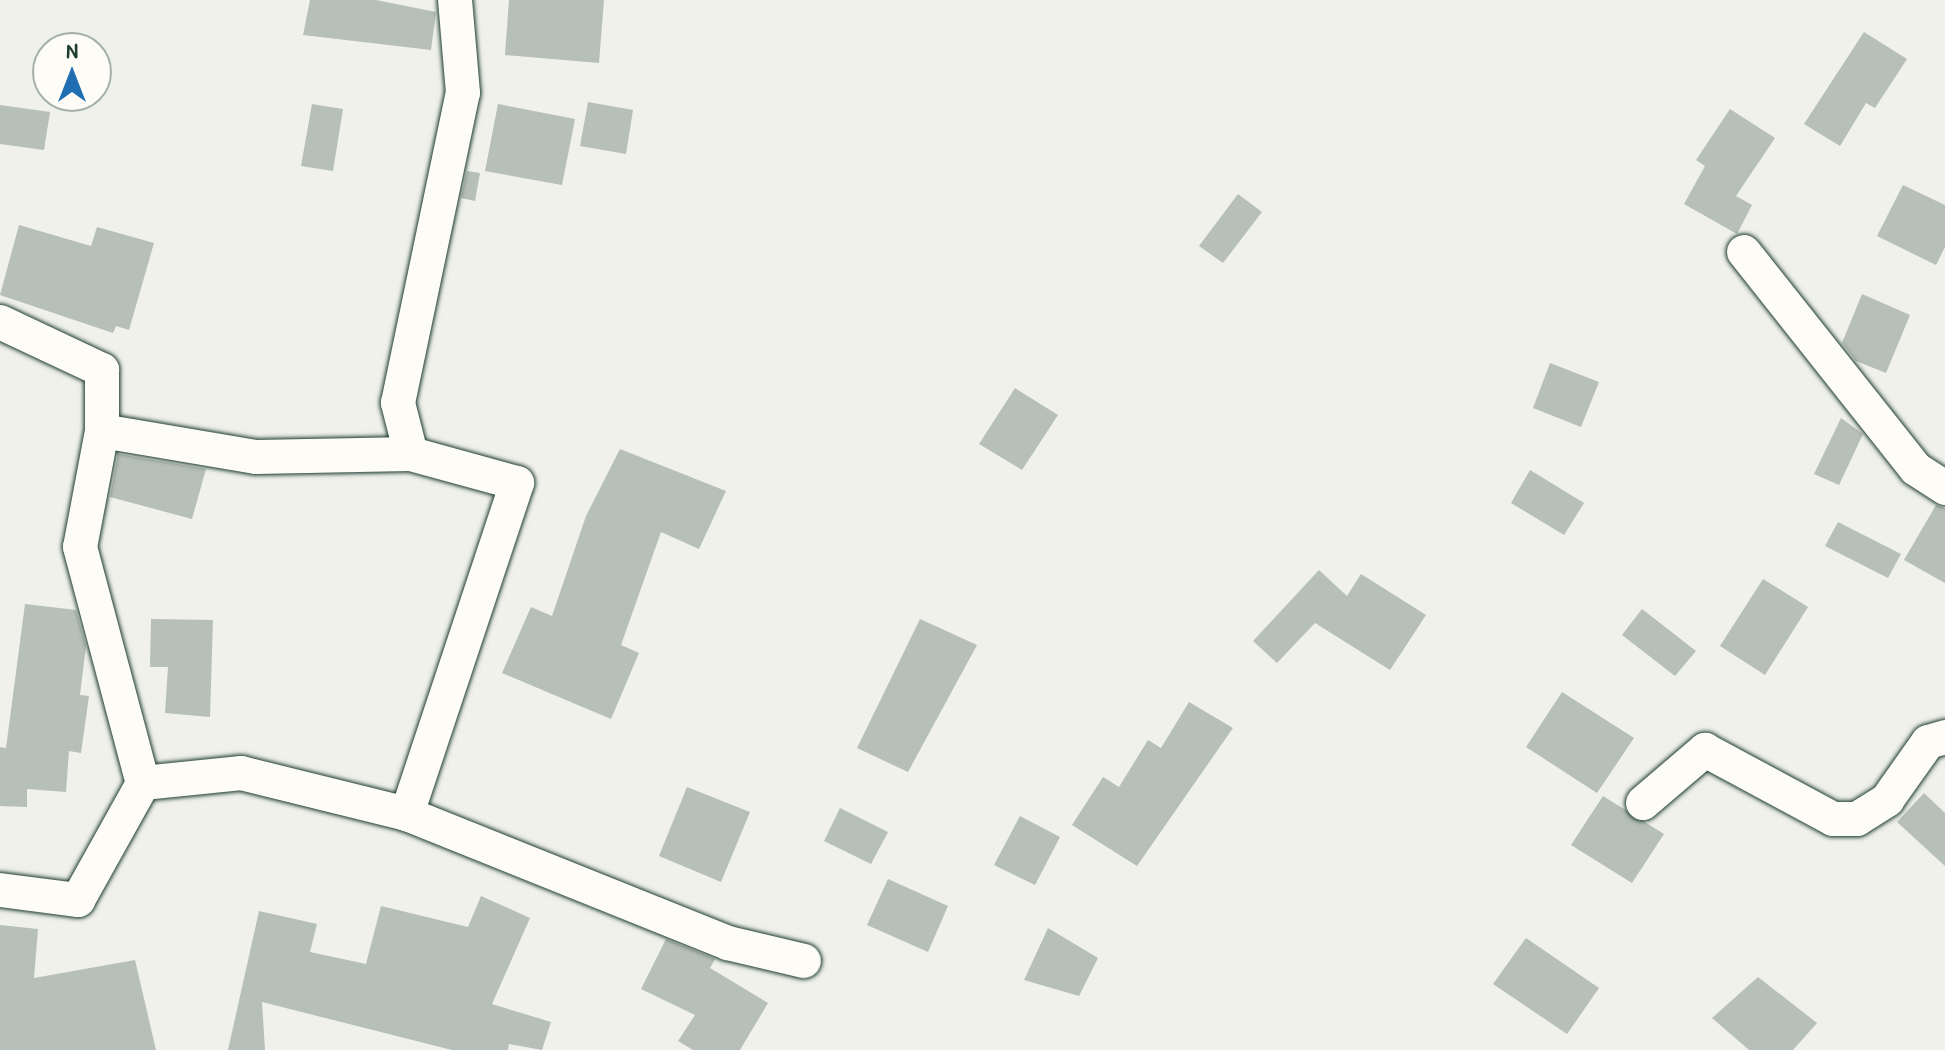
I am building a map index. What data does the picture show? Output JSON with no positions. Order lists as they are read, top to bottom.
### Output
{
  "north": "top"
}
